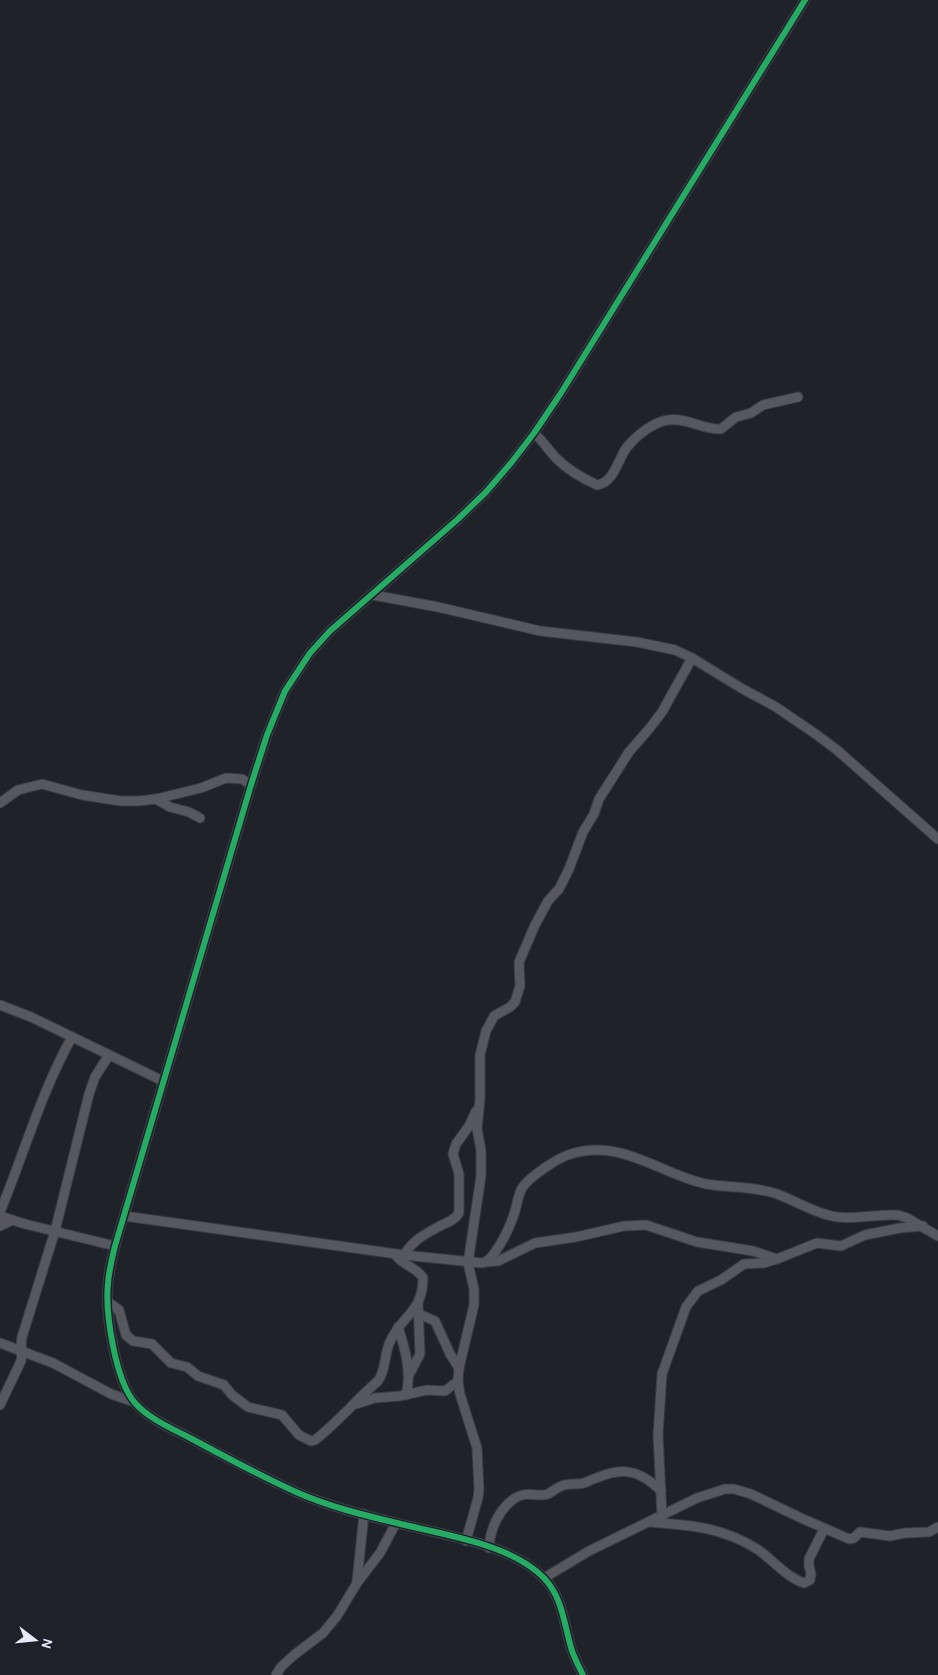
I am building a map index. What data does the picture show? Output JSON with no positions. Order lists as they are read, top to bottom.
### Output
{
  "north": "right"
}
